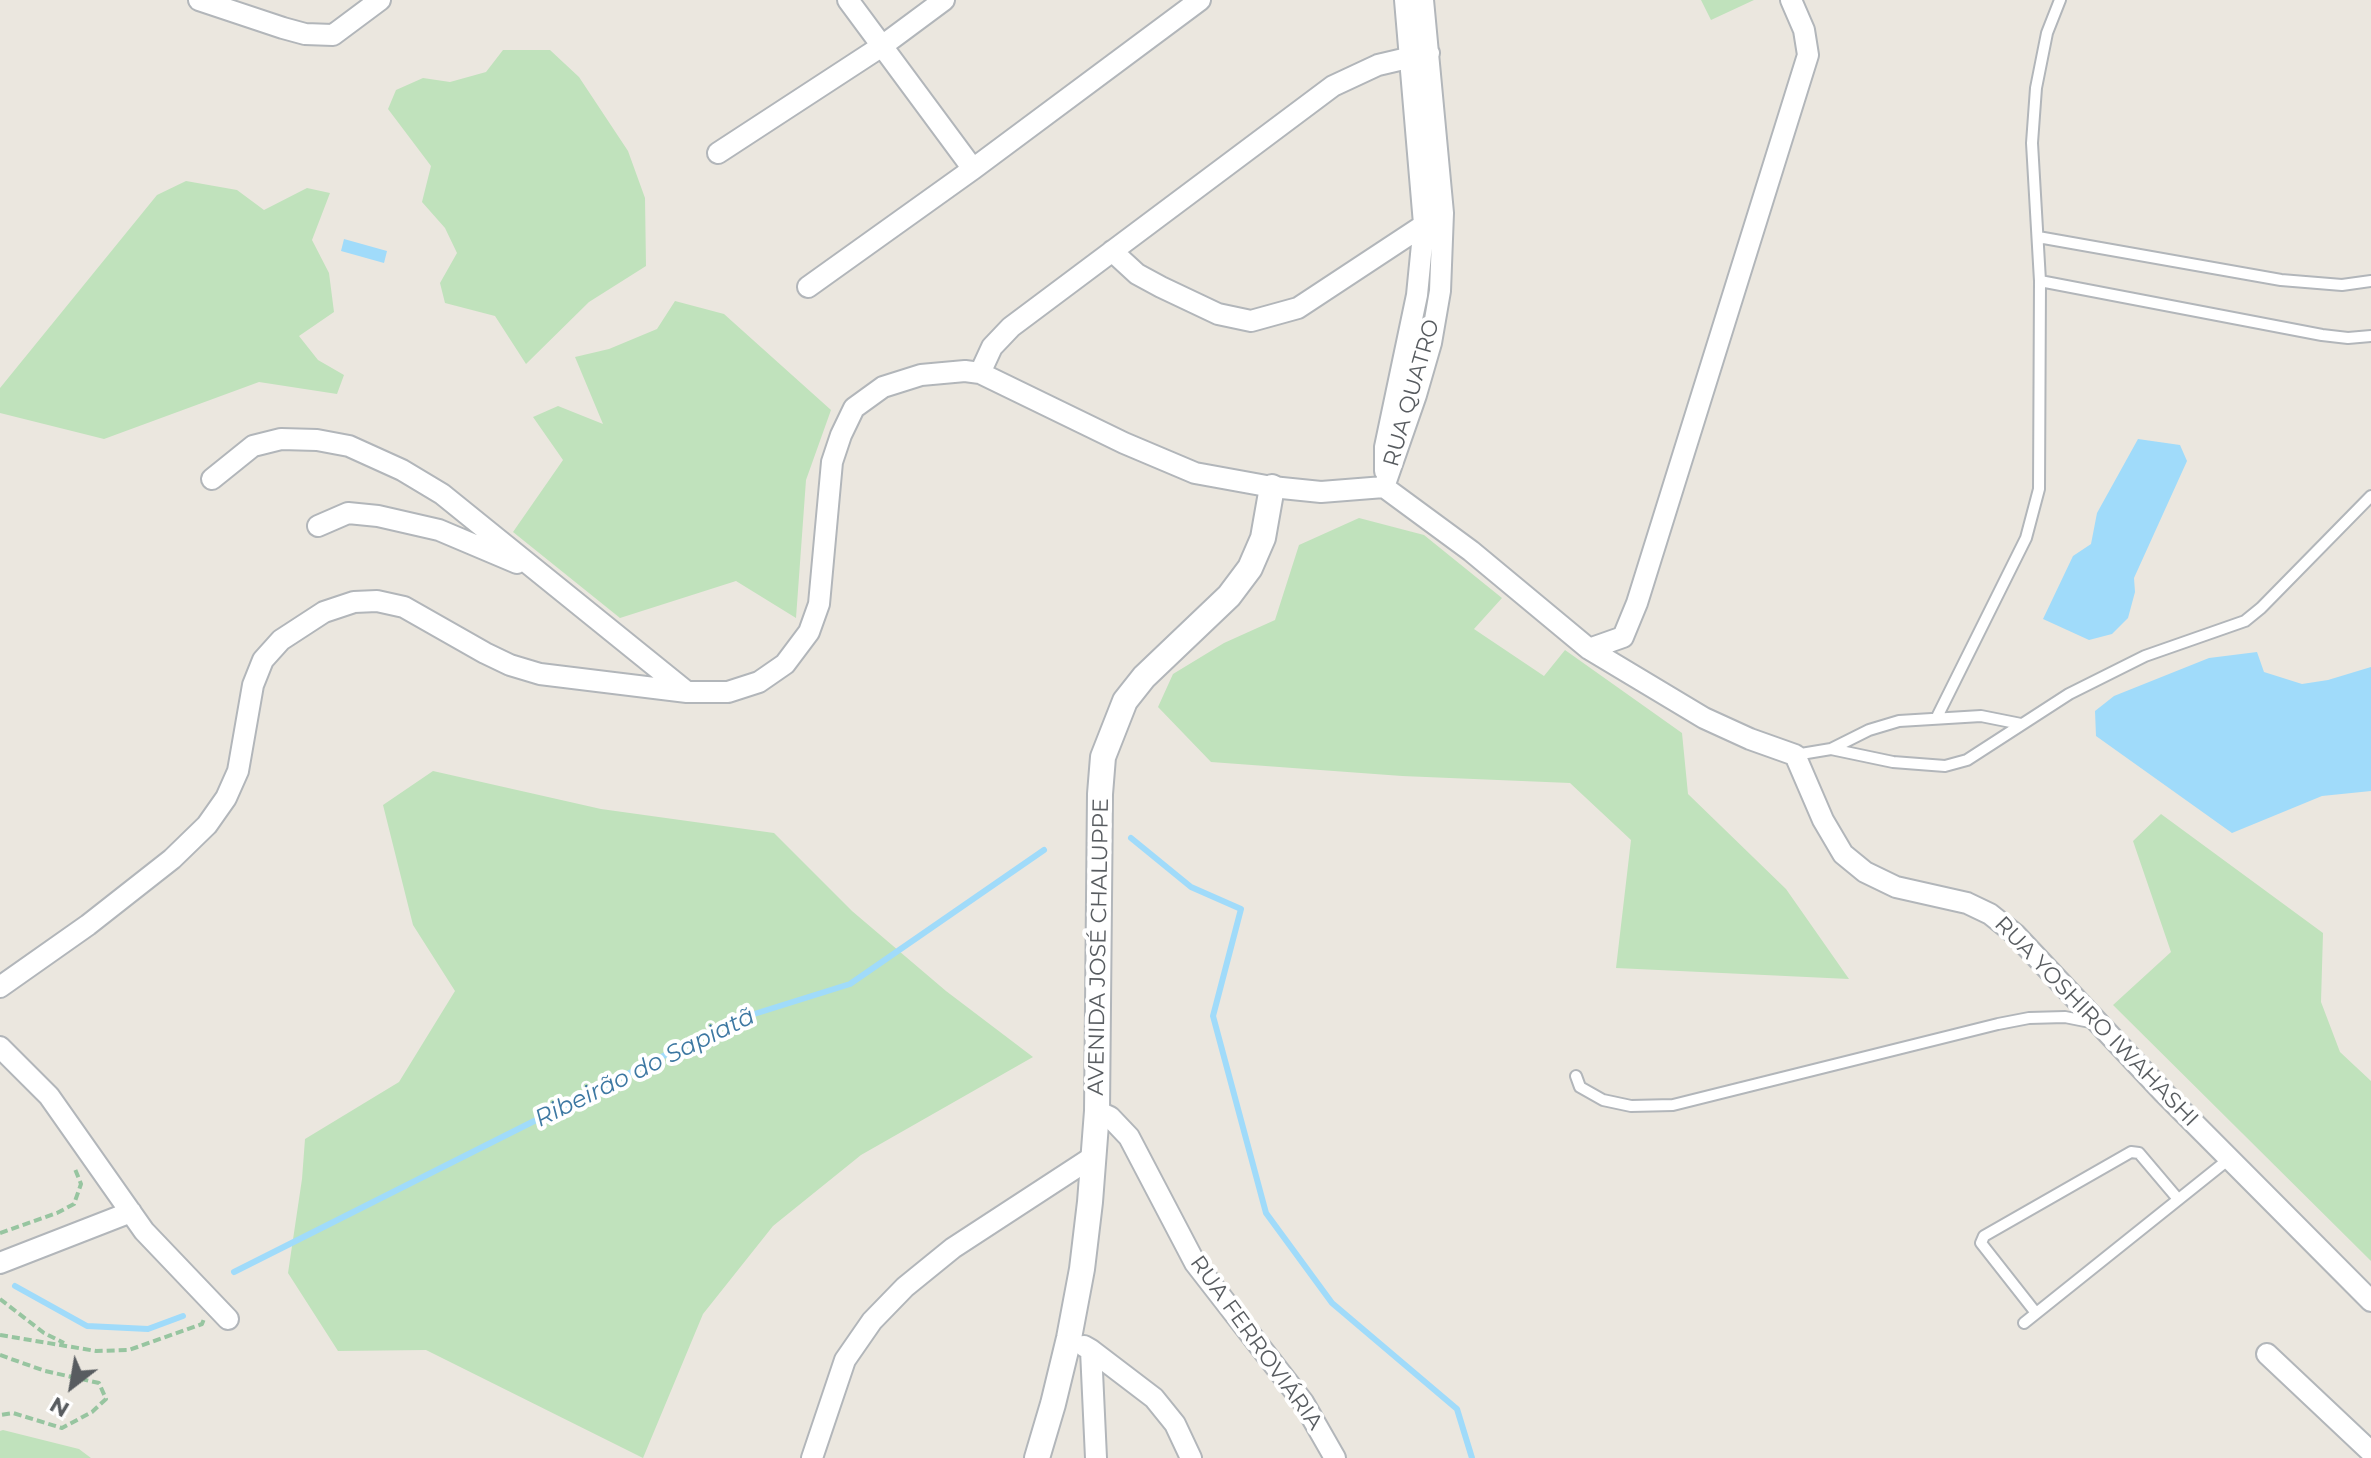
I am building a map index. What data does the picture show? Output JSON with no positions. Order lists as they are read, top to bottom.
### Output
{
  "streets": {
    "street": [
      "RUA QUATRO",
      "AVENIDA JOSÉ CHALUPPE",
      "RUA YOSHIRO IWAHASHI",
      "RUA FERROVIÁRIA"
    ]
  },
  "crossings": [
    ["AVENIDA JOSÉ CHALUPPE", "RUA FERROVIÁRIA"]
  ],
  "water": ["Ribeirão do Sapiatã"],
  "north": "bottom left"
}
